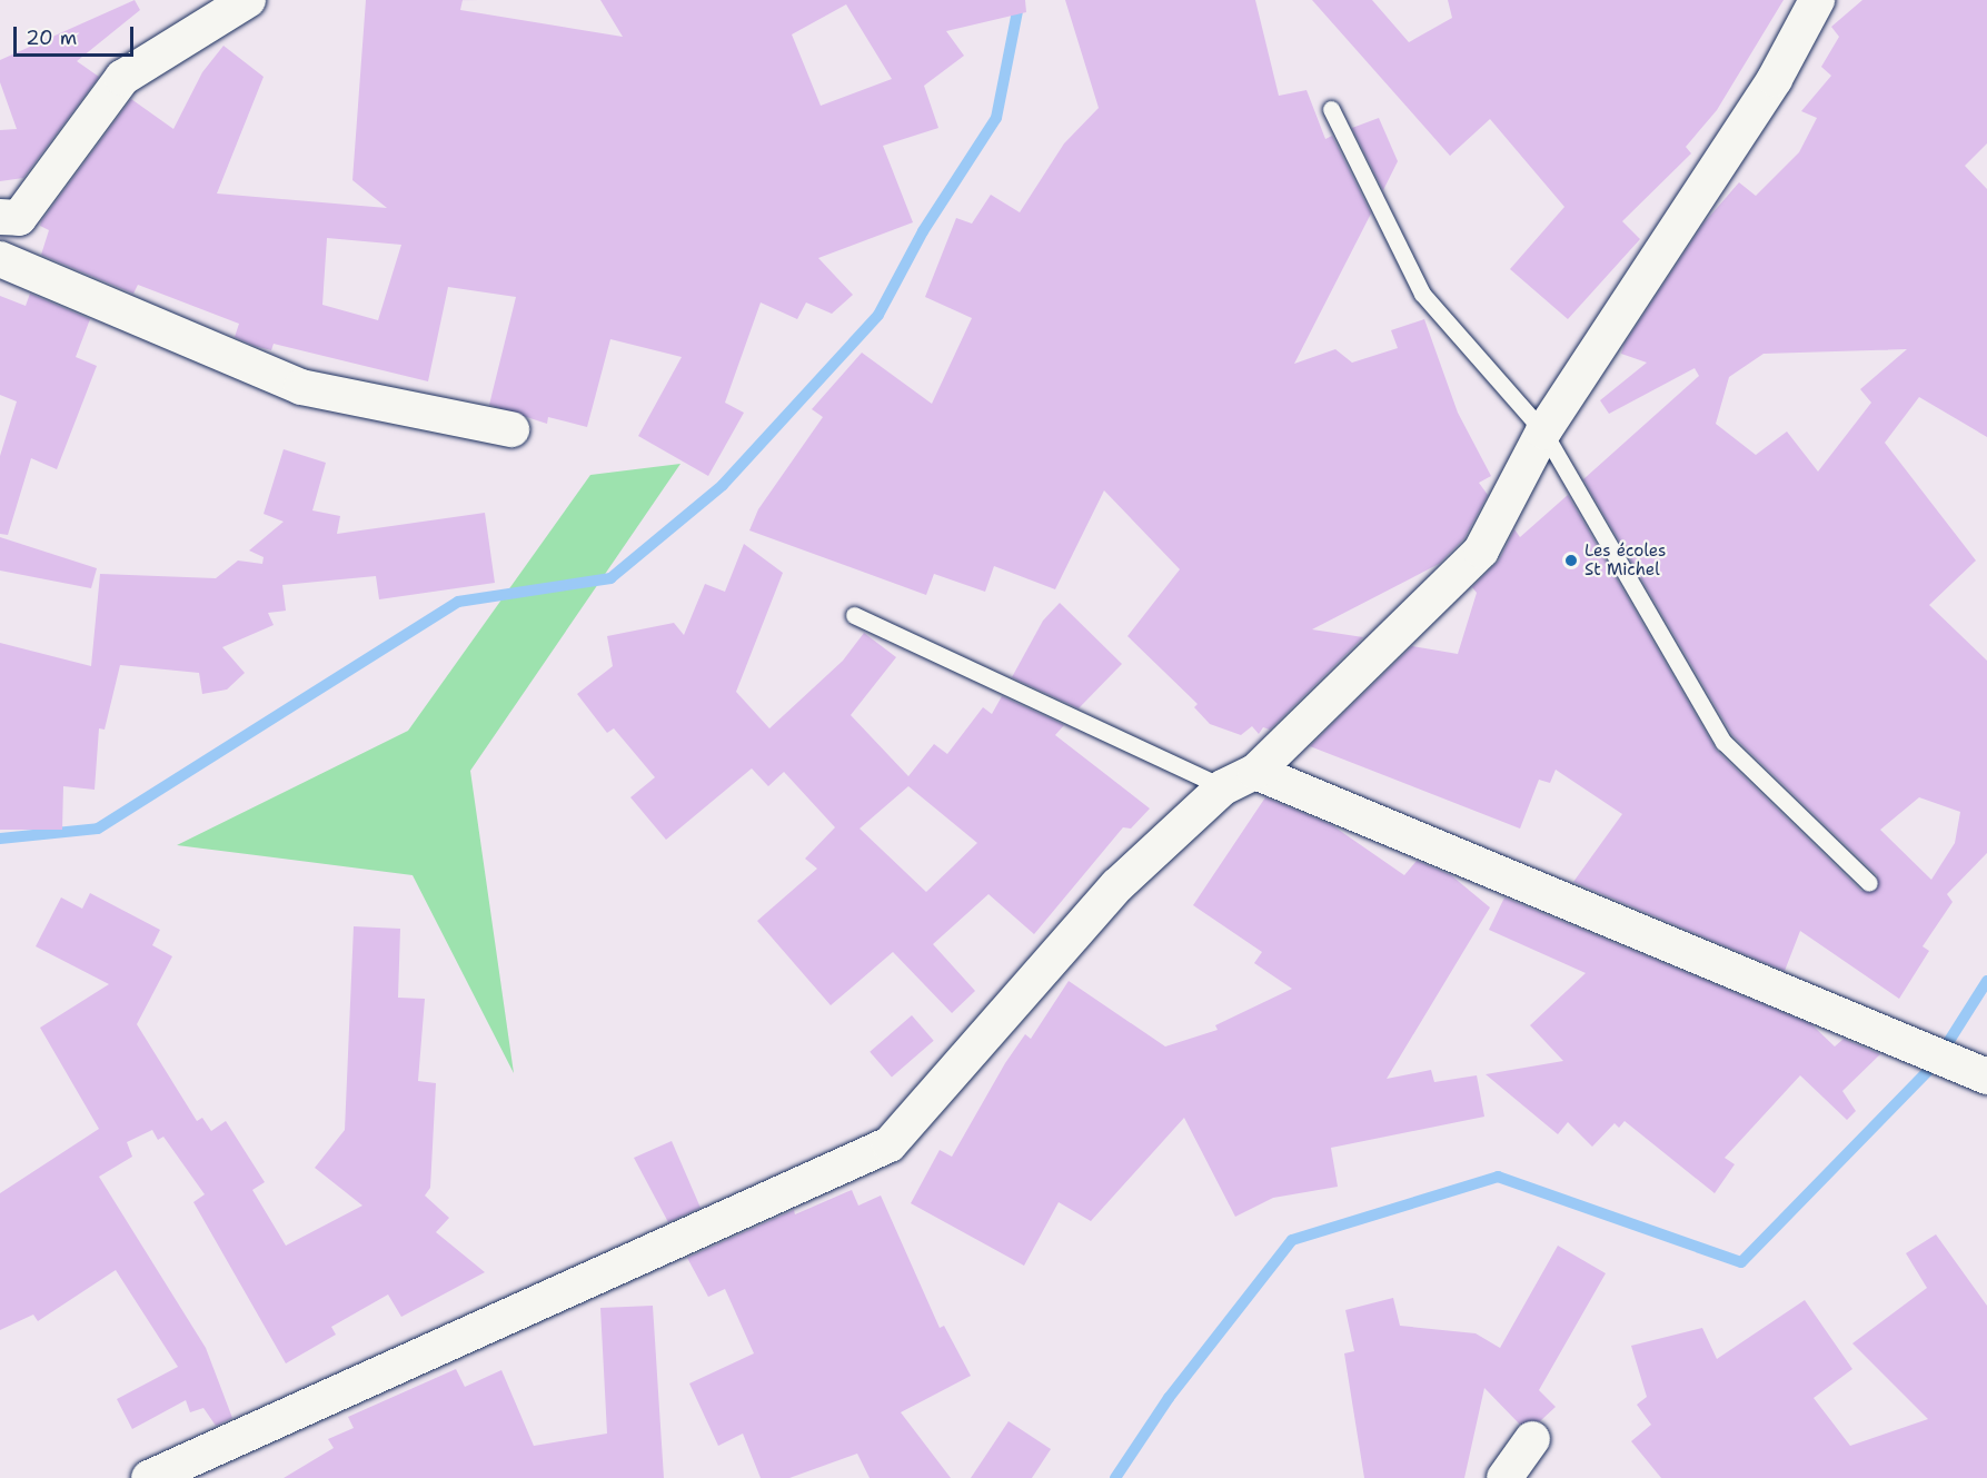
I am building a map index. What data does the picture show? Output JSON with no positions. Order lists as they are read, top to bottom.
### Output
{
  "places": ["Les écoles St Michel"],
  "scale_bar": "20 m"
}
